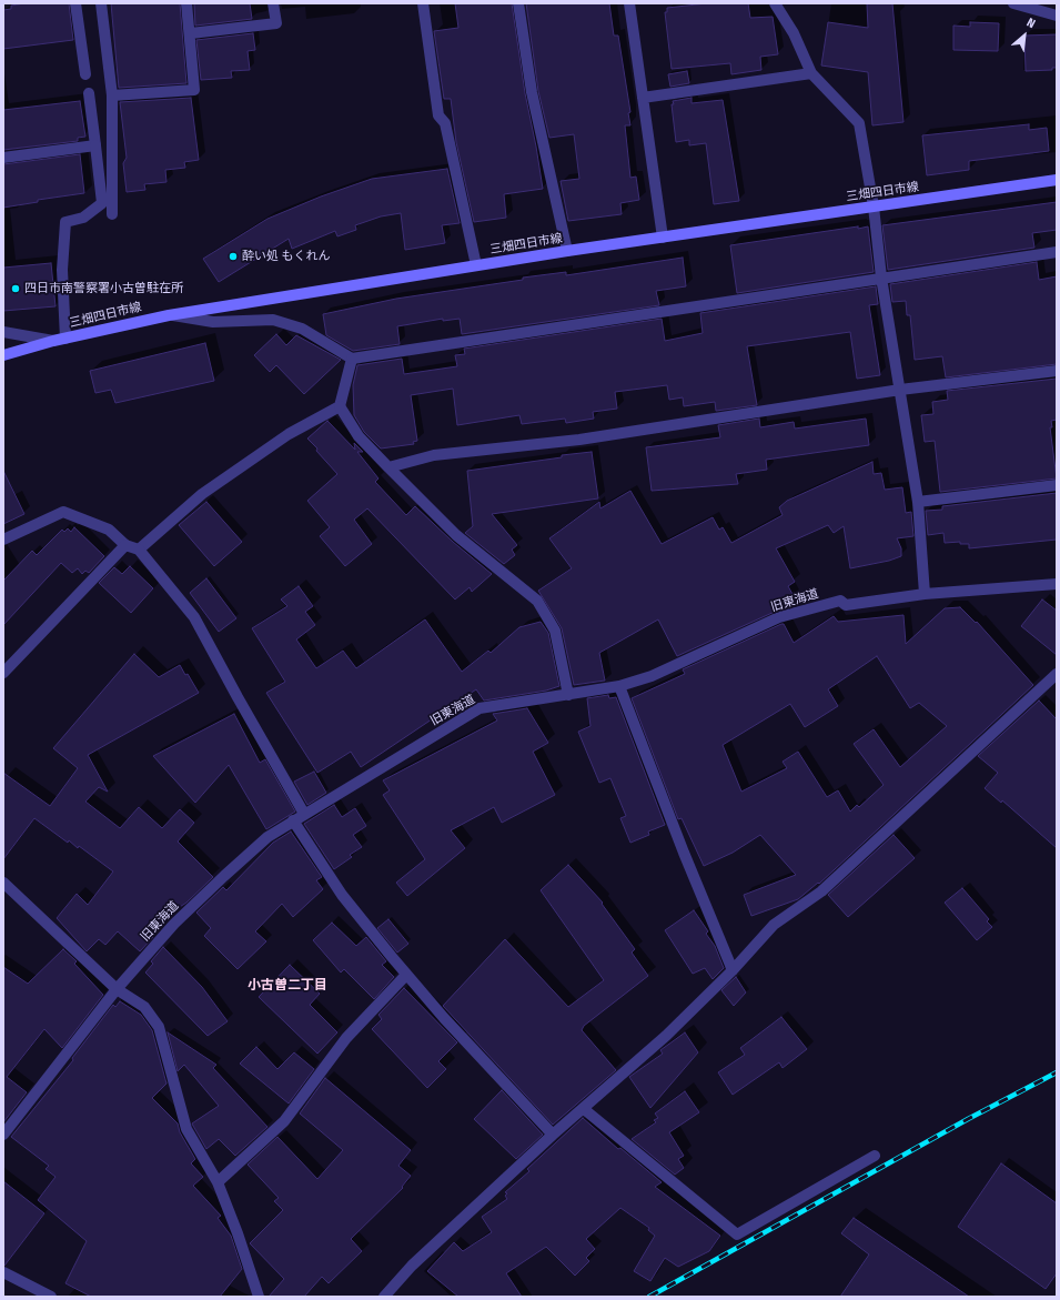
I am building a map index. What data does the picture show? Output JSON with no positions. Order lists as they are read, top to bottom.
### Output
{
  "streets": {
    "main road": ["三畑四日市線"],
    "street": ["旧東海道"]
  },
  "districts": ["小古曽二丁目"],
  "places": ["酔い処 もくれん", "四日市南警察署小古曽駐在所"],
  "north": "top right"
}
